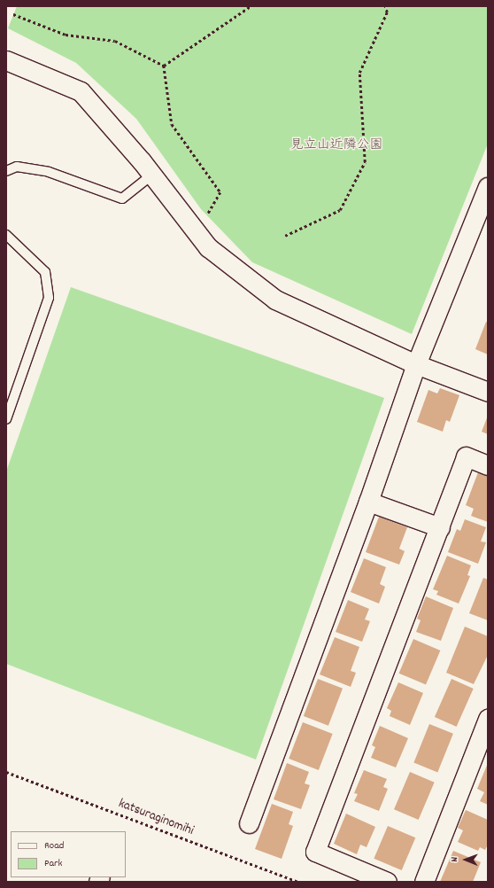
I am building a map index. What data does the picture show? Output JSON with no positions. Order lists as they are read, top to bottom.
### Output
{
  "streets": {
    "path": ["katsuraginomihi"]
  },
  "parks": ["見立山近隣公園"],
  "legend": ["Road", "Park"],
  "north": "left"
}
